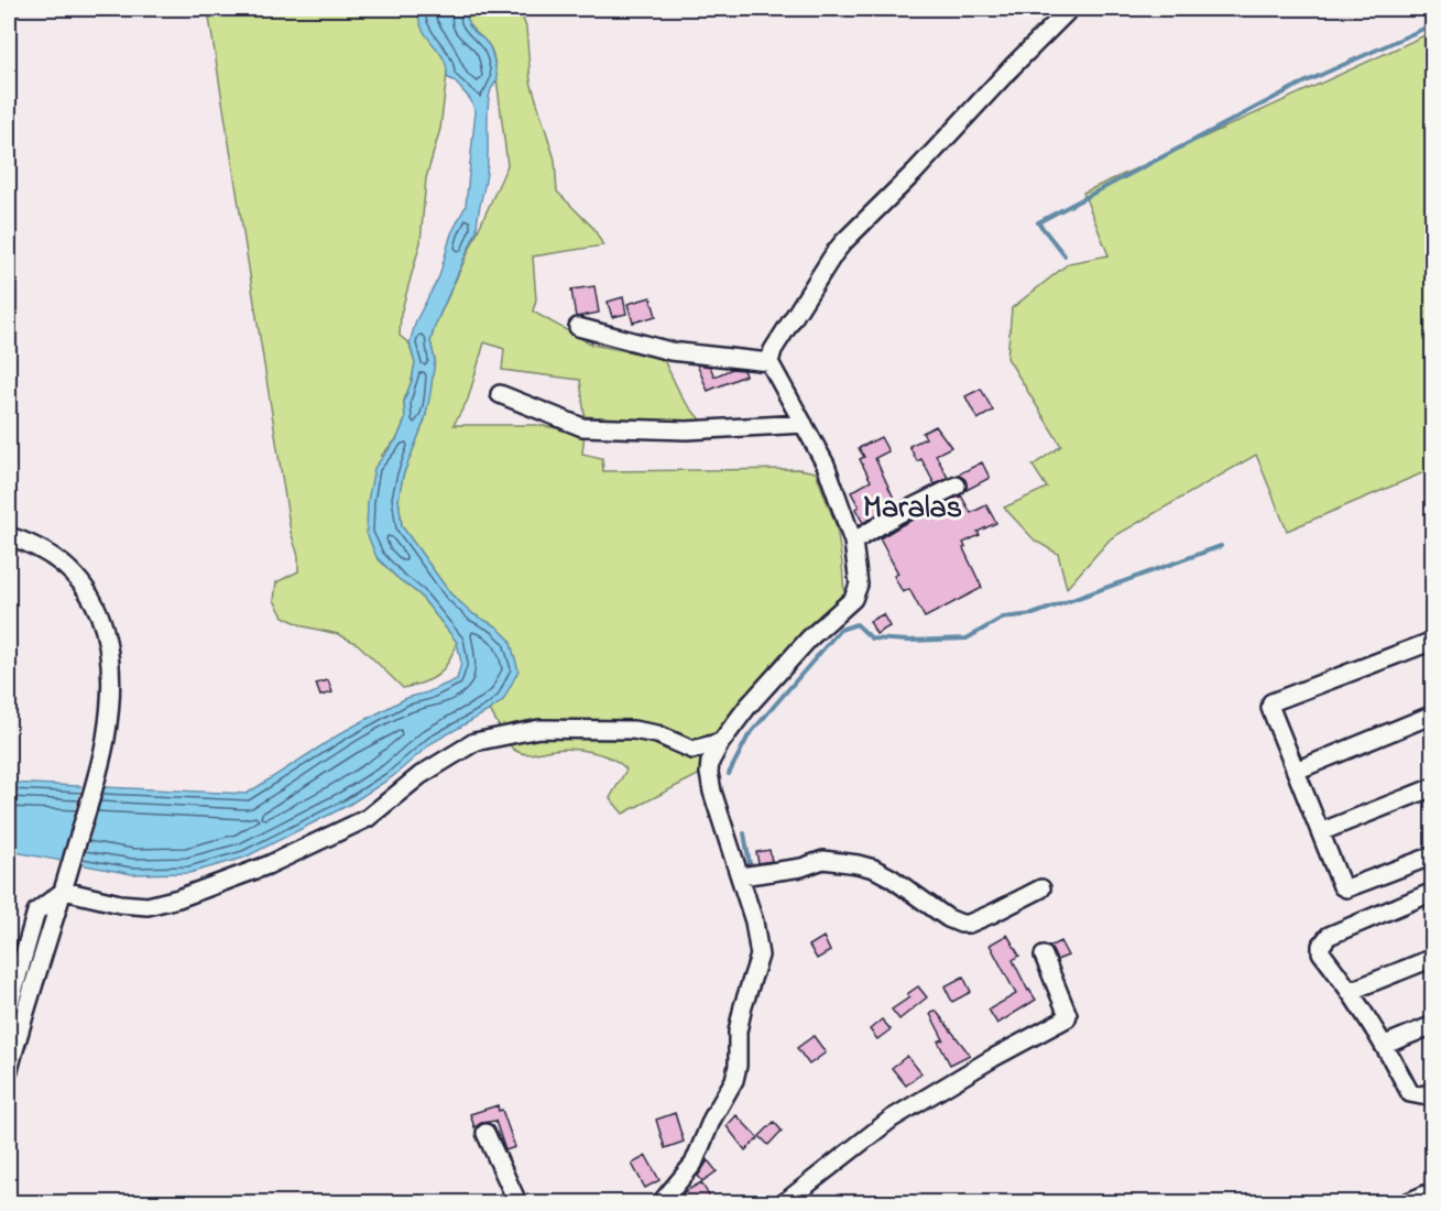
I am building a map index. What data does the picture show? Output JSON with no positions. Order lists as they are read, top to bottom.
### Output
{
  "districts": ["Maralas"]
}
